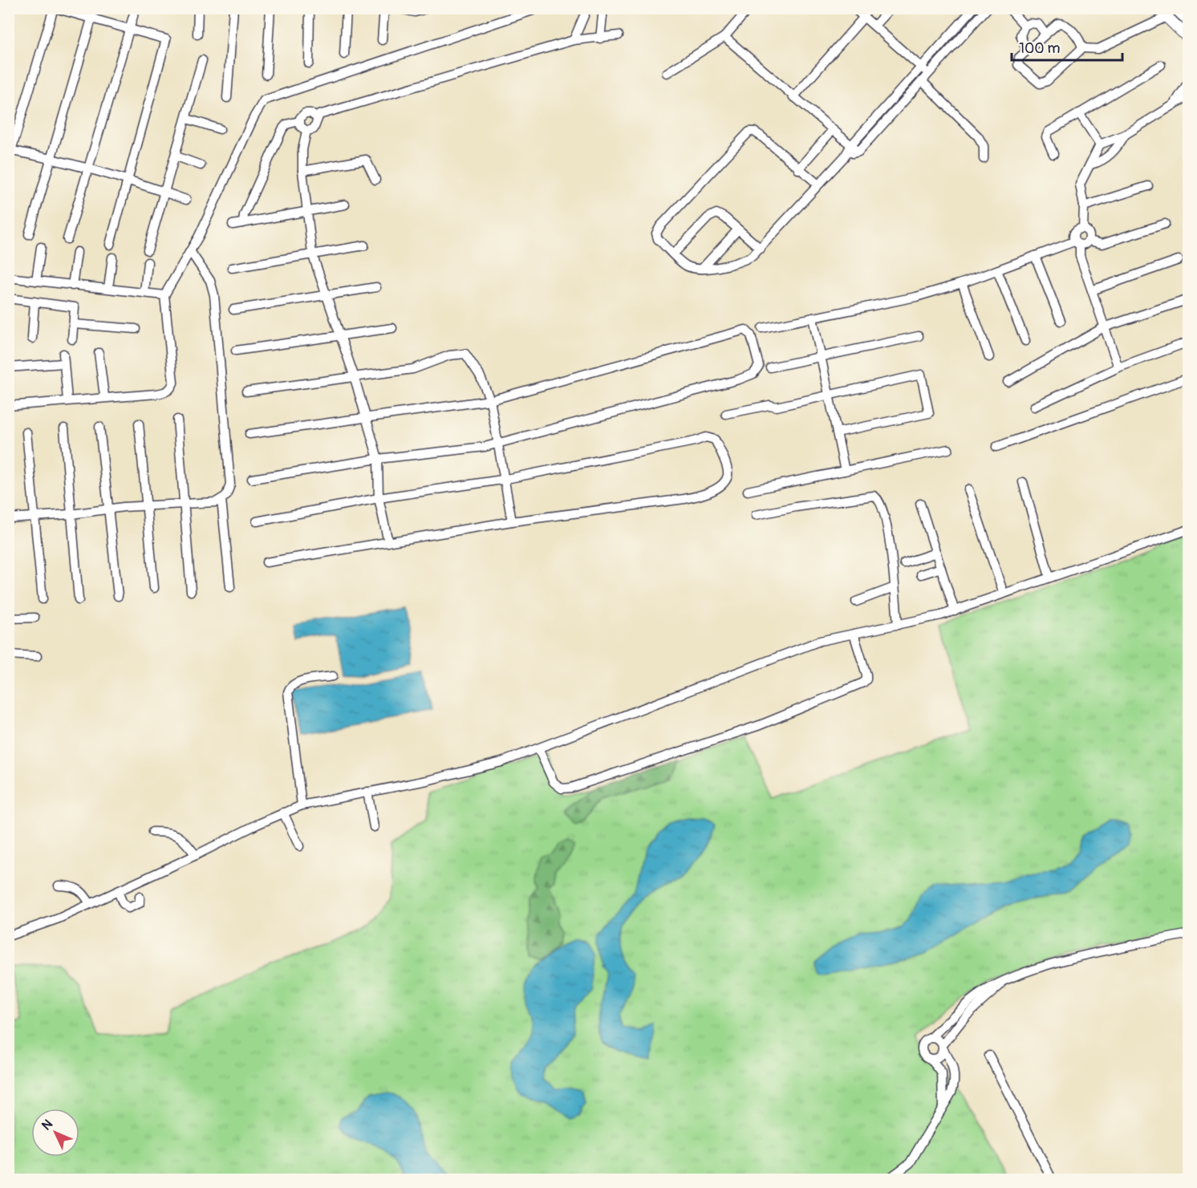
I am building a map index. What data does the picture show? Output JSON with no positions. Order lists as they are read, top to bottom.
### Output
{
  "scale_bar": "100 m",
  "north": "top left"
}
